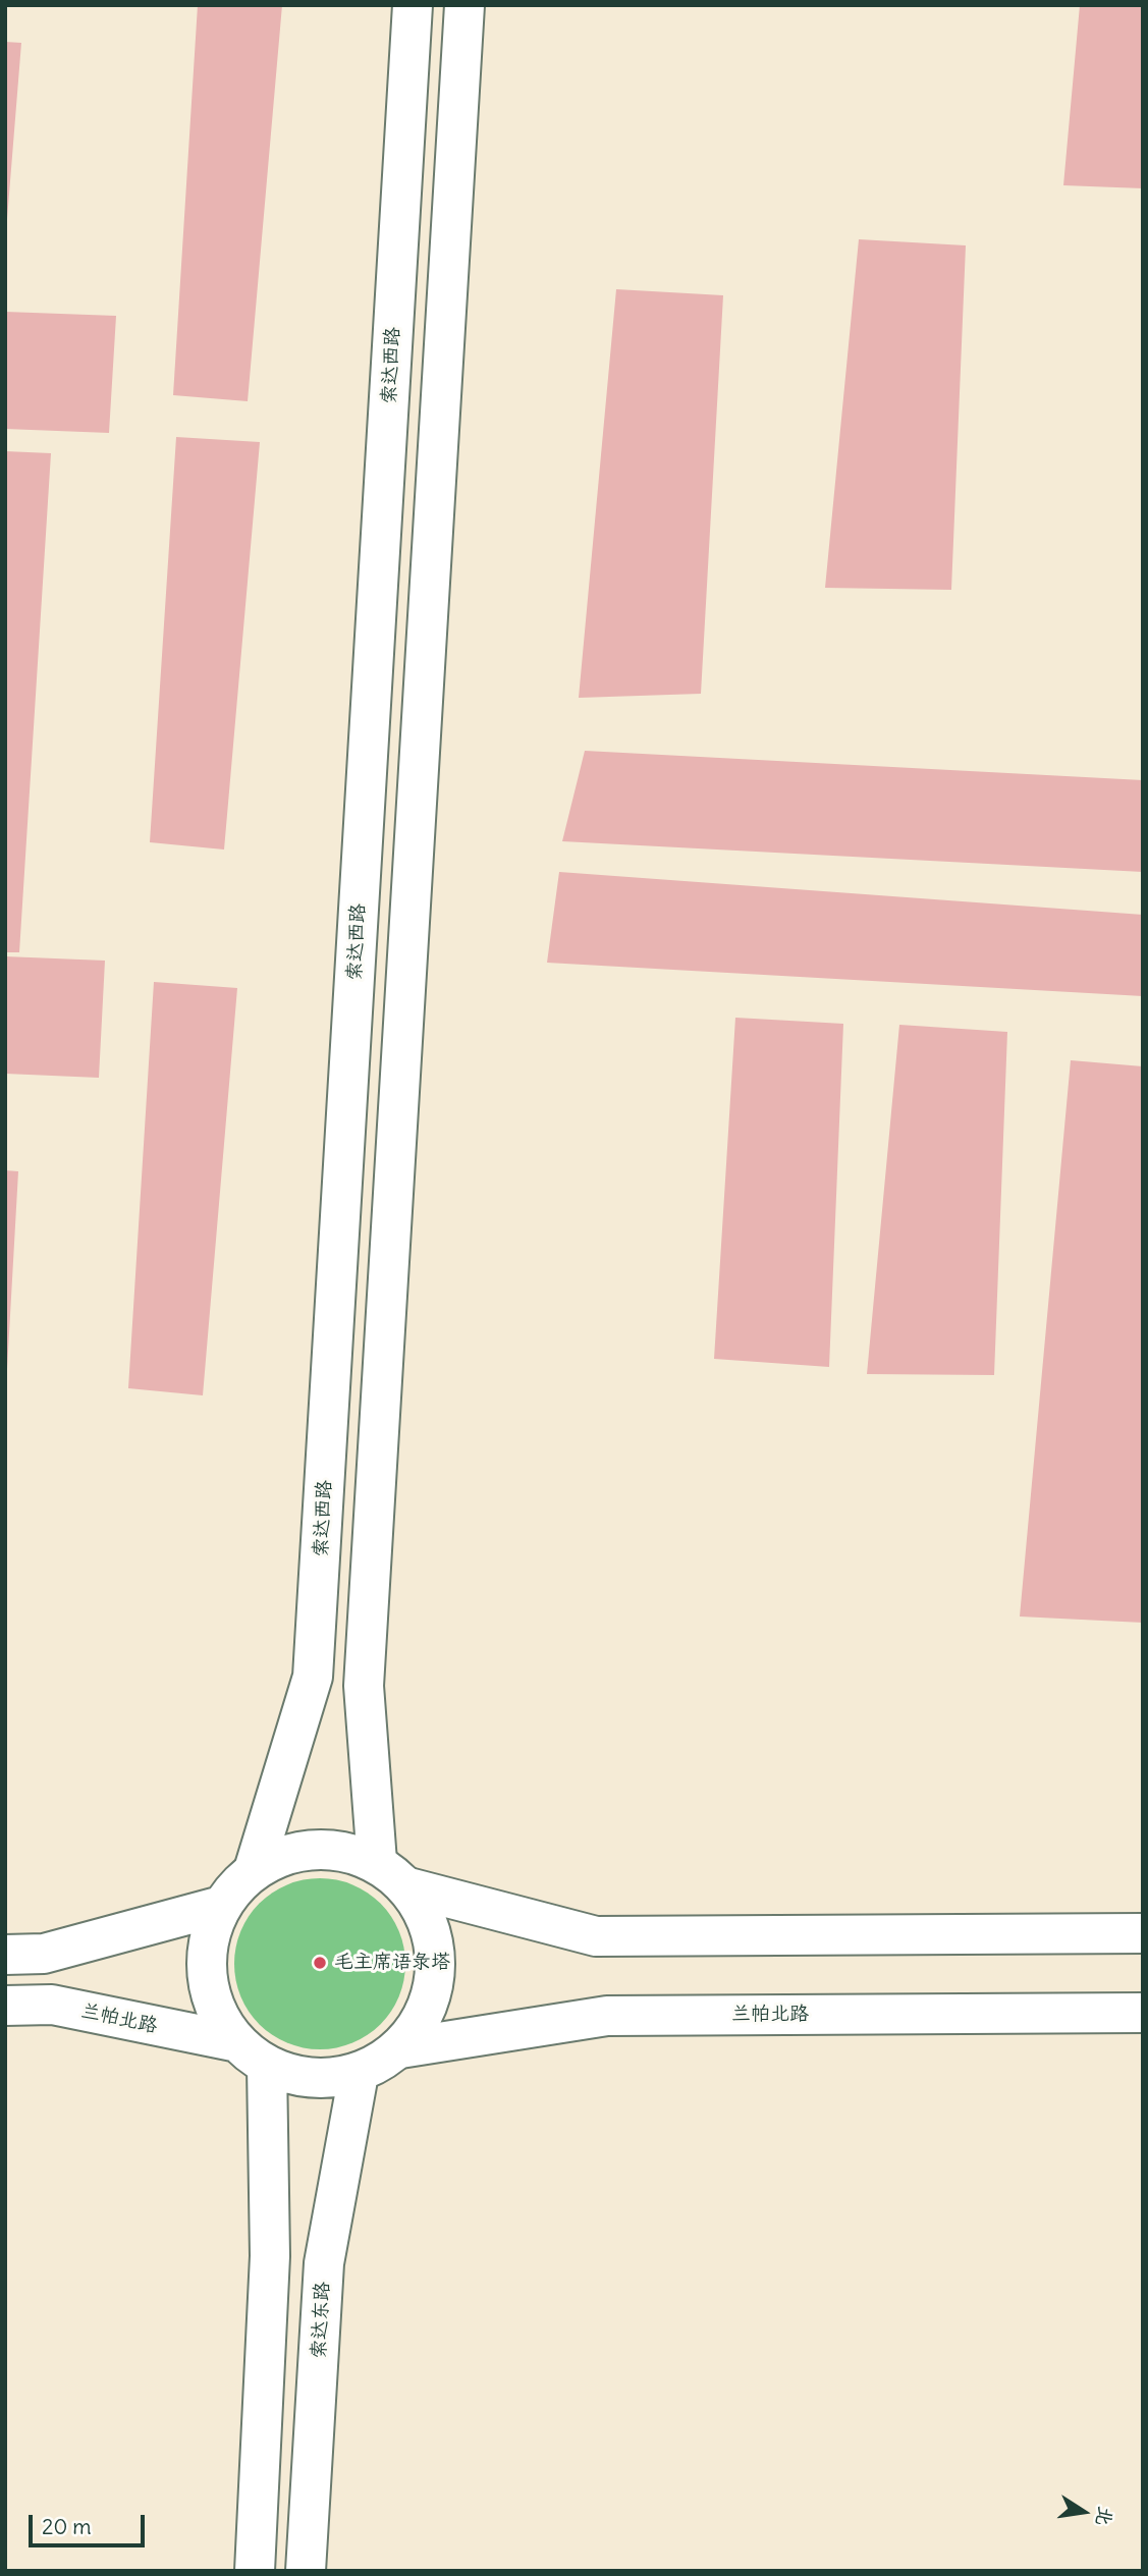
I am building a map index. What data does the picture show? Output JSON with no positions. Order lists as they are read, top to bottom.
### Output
{
  "streets": {
    "main road": ["索达西路", "兰帕北路", "索达东路"]
  },
  "crossings": [
    ["索达西路", "兰帕北路"],
    ["索达西路", "索达东路"],
    ["兰帕北路", "索达东路"]
  ],
  "places": ["毛主席语录塔"],
  "scale_bar": "20 m",
  "north": "right"
}
